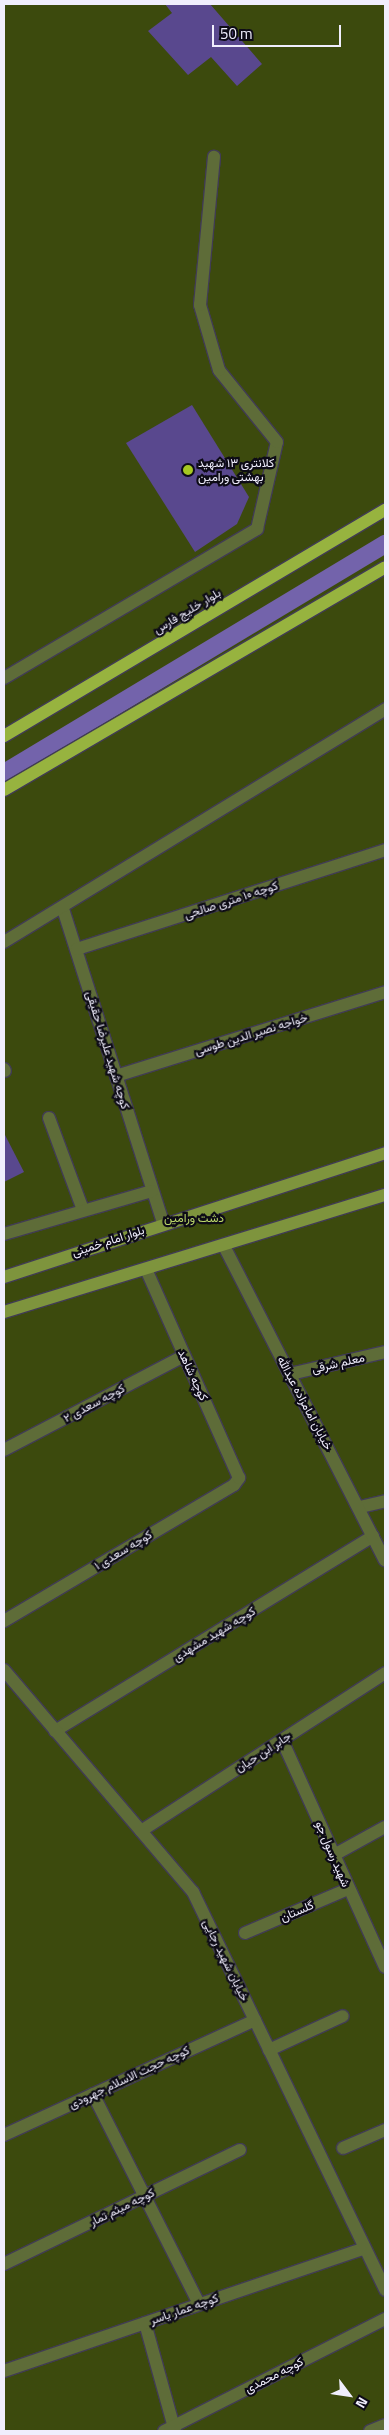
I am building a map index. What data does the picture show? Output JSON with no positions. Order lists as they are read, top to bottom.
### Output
{
  "streets": {
    "main road": ["بلوار خلیج فارس", "بلوار امام خمینی"],
    "street": [
      "کوچه ۱۰ متری صالحی",
      "خواجه نصیر الدین طوسی",
      "کوچه شهید علیرضا حقیقی",
      "معلم شرقی",
      "کوچه شاهد",
      "کوچه سعدی ۲",
      "خیابان امامزاده عبدالله",
      "کوچه سعدی ۱",
      "کوچه شهید مشهدی",
      "جابر ابن حیان",
      "شهید رسول جو",
      "گلستان",
      "خیابان شهید رجایی",
      "کوچه حجت الاسلام جهرودی",
      "کوچه میثم تمار",
      "کوچه عمار یاسر",
      "کوچه محمدی"
    ]
  },
  "crossings": [
    ["کوچه ۱۰ متری صالحی", "کوچه شهید علیرضا حقیقی"],
    ["خواجه نصیر الدین طوسی", "کوچه شهید علیرضا حقیقی"],
    ["کوچه شهید علیرضا حقیقی", "بلوار امام خمینی"],
    ["معلم شرقی", "خیابان امامزاده عبدالله"],
    ["کوچه شاهد", "کوچه سعدی ۲"],
    ["کوچه شاهد", "کوچه سعدی ۱"],
    ["خیابان امامزاده عبدالله", "کوچه شهید مشهدی"],
    ["کوچه شهید مشهدی", "خیابان شهید رجایی"],
    ["جابر ابن حیان", "شهید رسول جو"],
    ["جابر ابن حیان", "خیابان شهید رجایی"],
    ["شهید رسول جو", "گلستان"],
    ["خیابان شهید رجایی", "کوچه حجت الاسلام جهرودی"],
    ["خیابان شهید رجایی", "کوچه عمار یاسر"]
  ],
  "parks": ["دشت ورامین"],
  "places": ["کلانتری ۱۳ شهید بهشتی ورامین"],
  "scale_bar": "50 m",
  "north": "bottom right"
}
